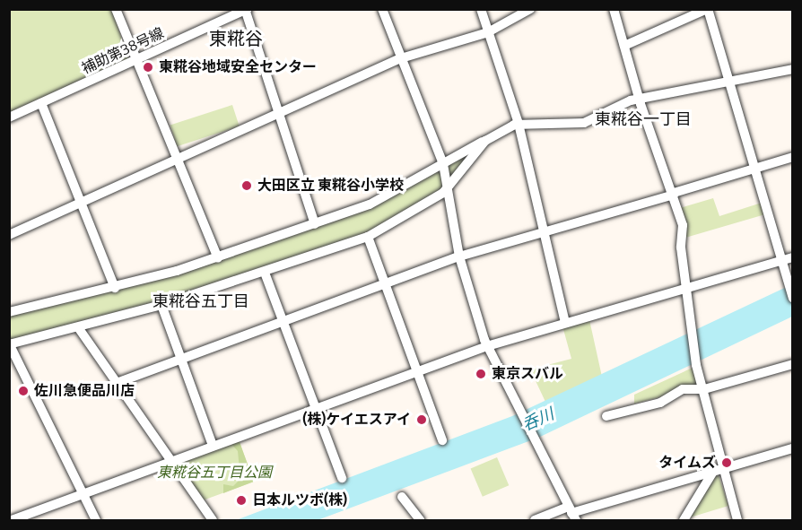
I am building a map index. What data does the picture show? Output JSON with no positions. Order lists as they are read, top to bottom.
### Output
{
  "streets": {
    "street": ["補助第38号線"]
  },
  "districts": ["東糀谷", "東糀谷一丁目", "東糀谷五丁目"],
  "water": ["呑川"],
  "parks": ["東糀谷五丁目公園"],
  "places": [
    "東糀谷地域安全センター",
    "大田区立 東糀谷小学校",
    "東京スバル",
    "佐川急便品川店",
    "(株)ケイエスアイ",
    "タイムズ",
    "日本ルツボ(株)"
  ]
}
